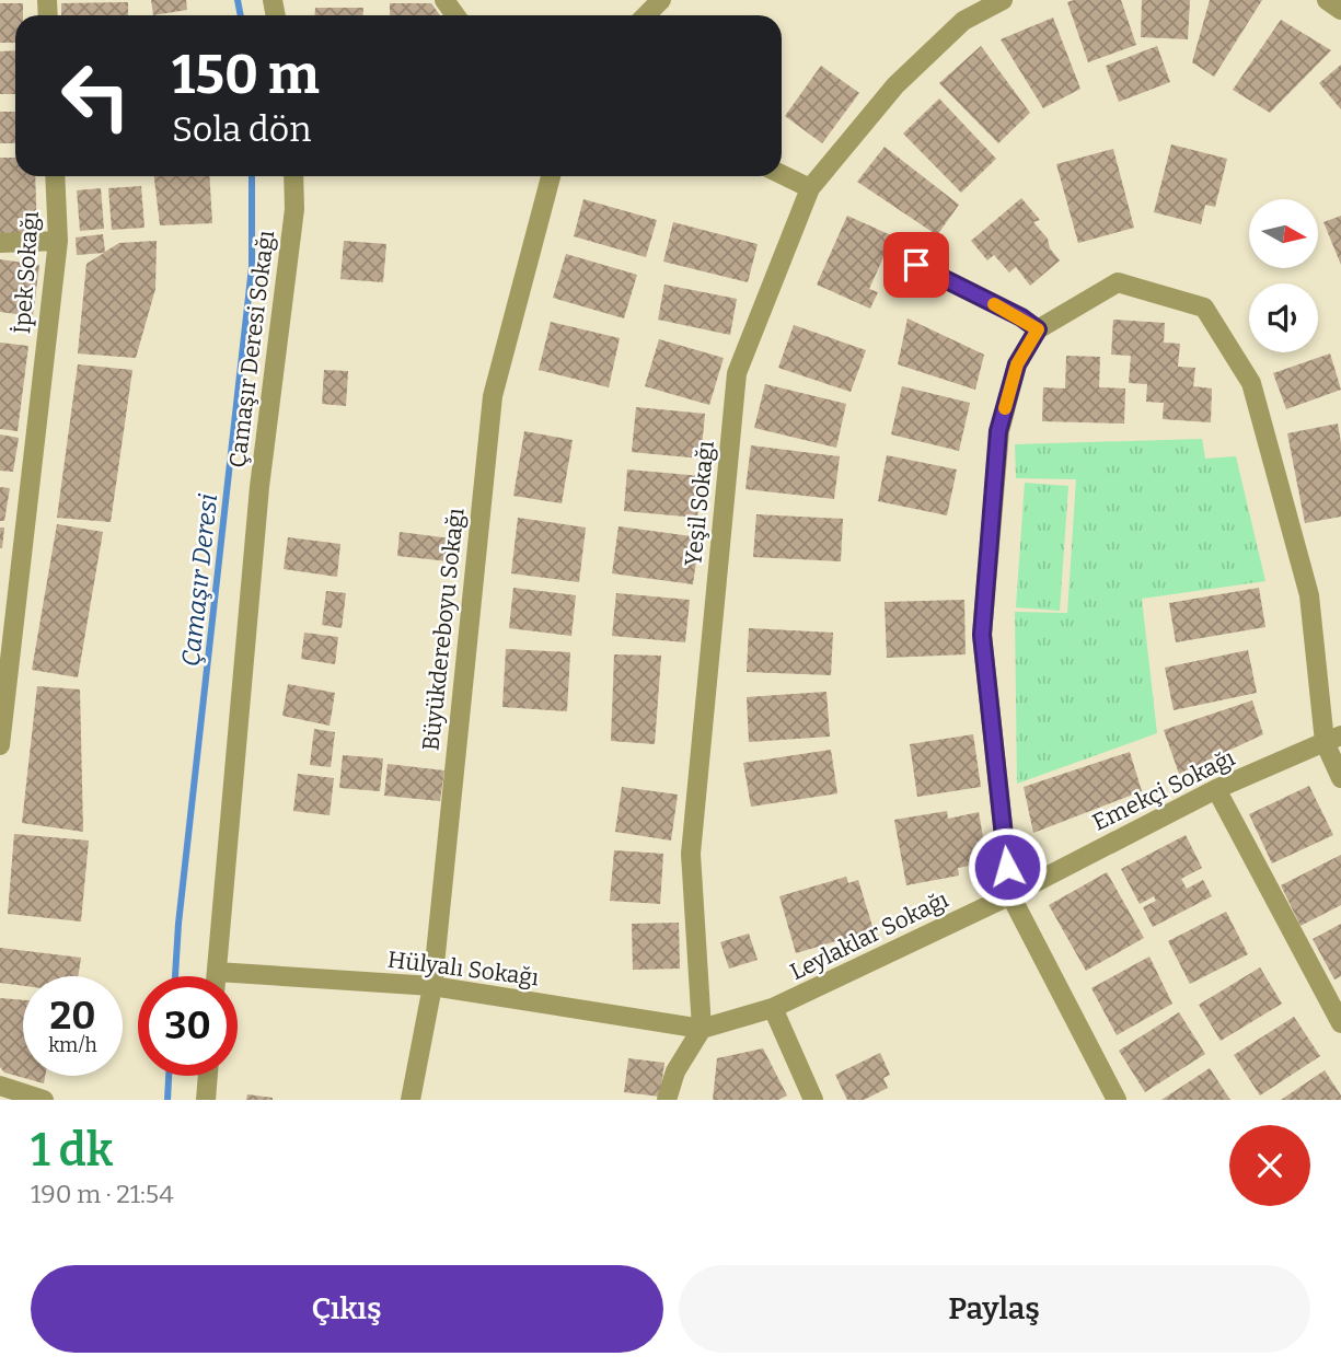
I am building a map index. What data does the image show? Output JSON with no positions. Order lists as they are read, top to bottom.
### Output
{
  "streets": {
    "street": [
      "İpek Sokağı",
      "Çamaşır Deresi Sokağı",
      "Yeşil Sokağı",
      "Büyükdereboyu Sokağı",
      "Emekçi Sokağı",
      "Leylaklar Sokağı",
      "Hülyalı Sokağı"
    ]
  },
  "crossings": [
    ["Çamaşır Deresi Sokağı", "Hülyalı Sokağı"],
    ["Yeşil Sokağı", "Leylaklar Sokağı"],
    ["Yeşil Sokağı", "Hülyalı Sokağı"],
    ["Büyükdereboyu Sokağı", "Hülyalı Sokağı"],
    ["Emekçi Sokağı", "Leylaklar Sokağı"],
    ["Leylaklar Sokağı", "Hülyalı Sokağı"]
  ],
  "water": ["Çamaşır Deresi"],
  "north": "right",
  "page": {
    "turn": ["150 m", "Sola dön"],
    "speed": "20 km/h",
    "limit": "30",
    "heading": ["1 dk", "190 m · 21:54"],
    "buttons": ["Çıkış", "Paylaş"]
  }
}
